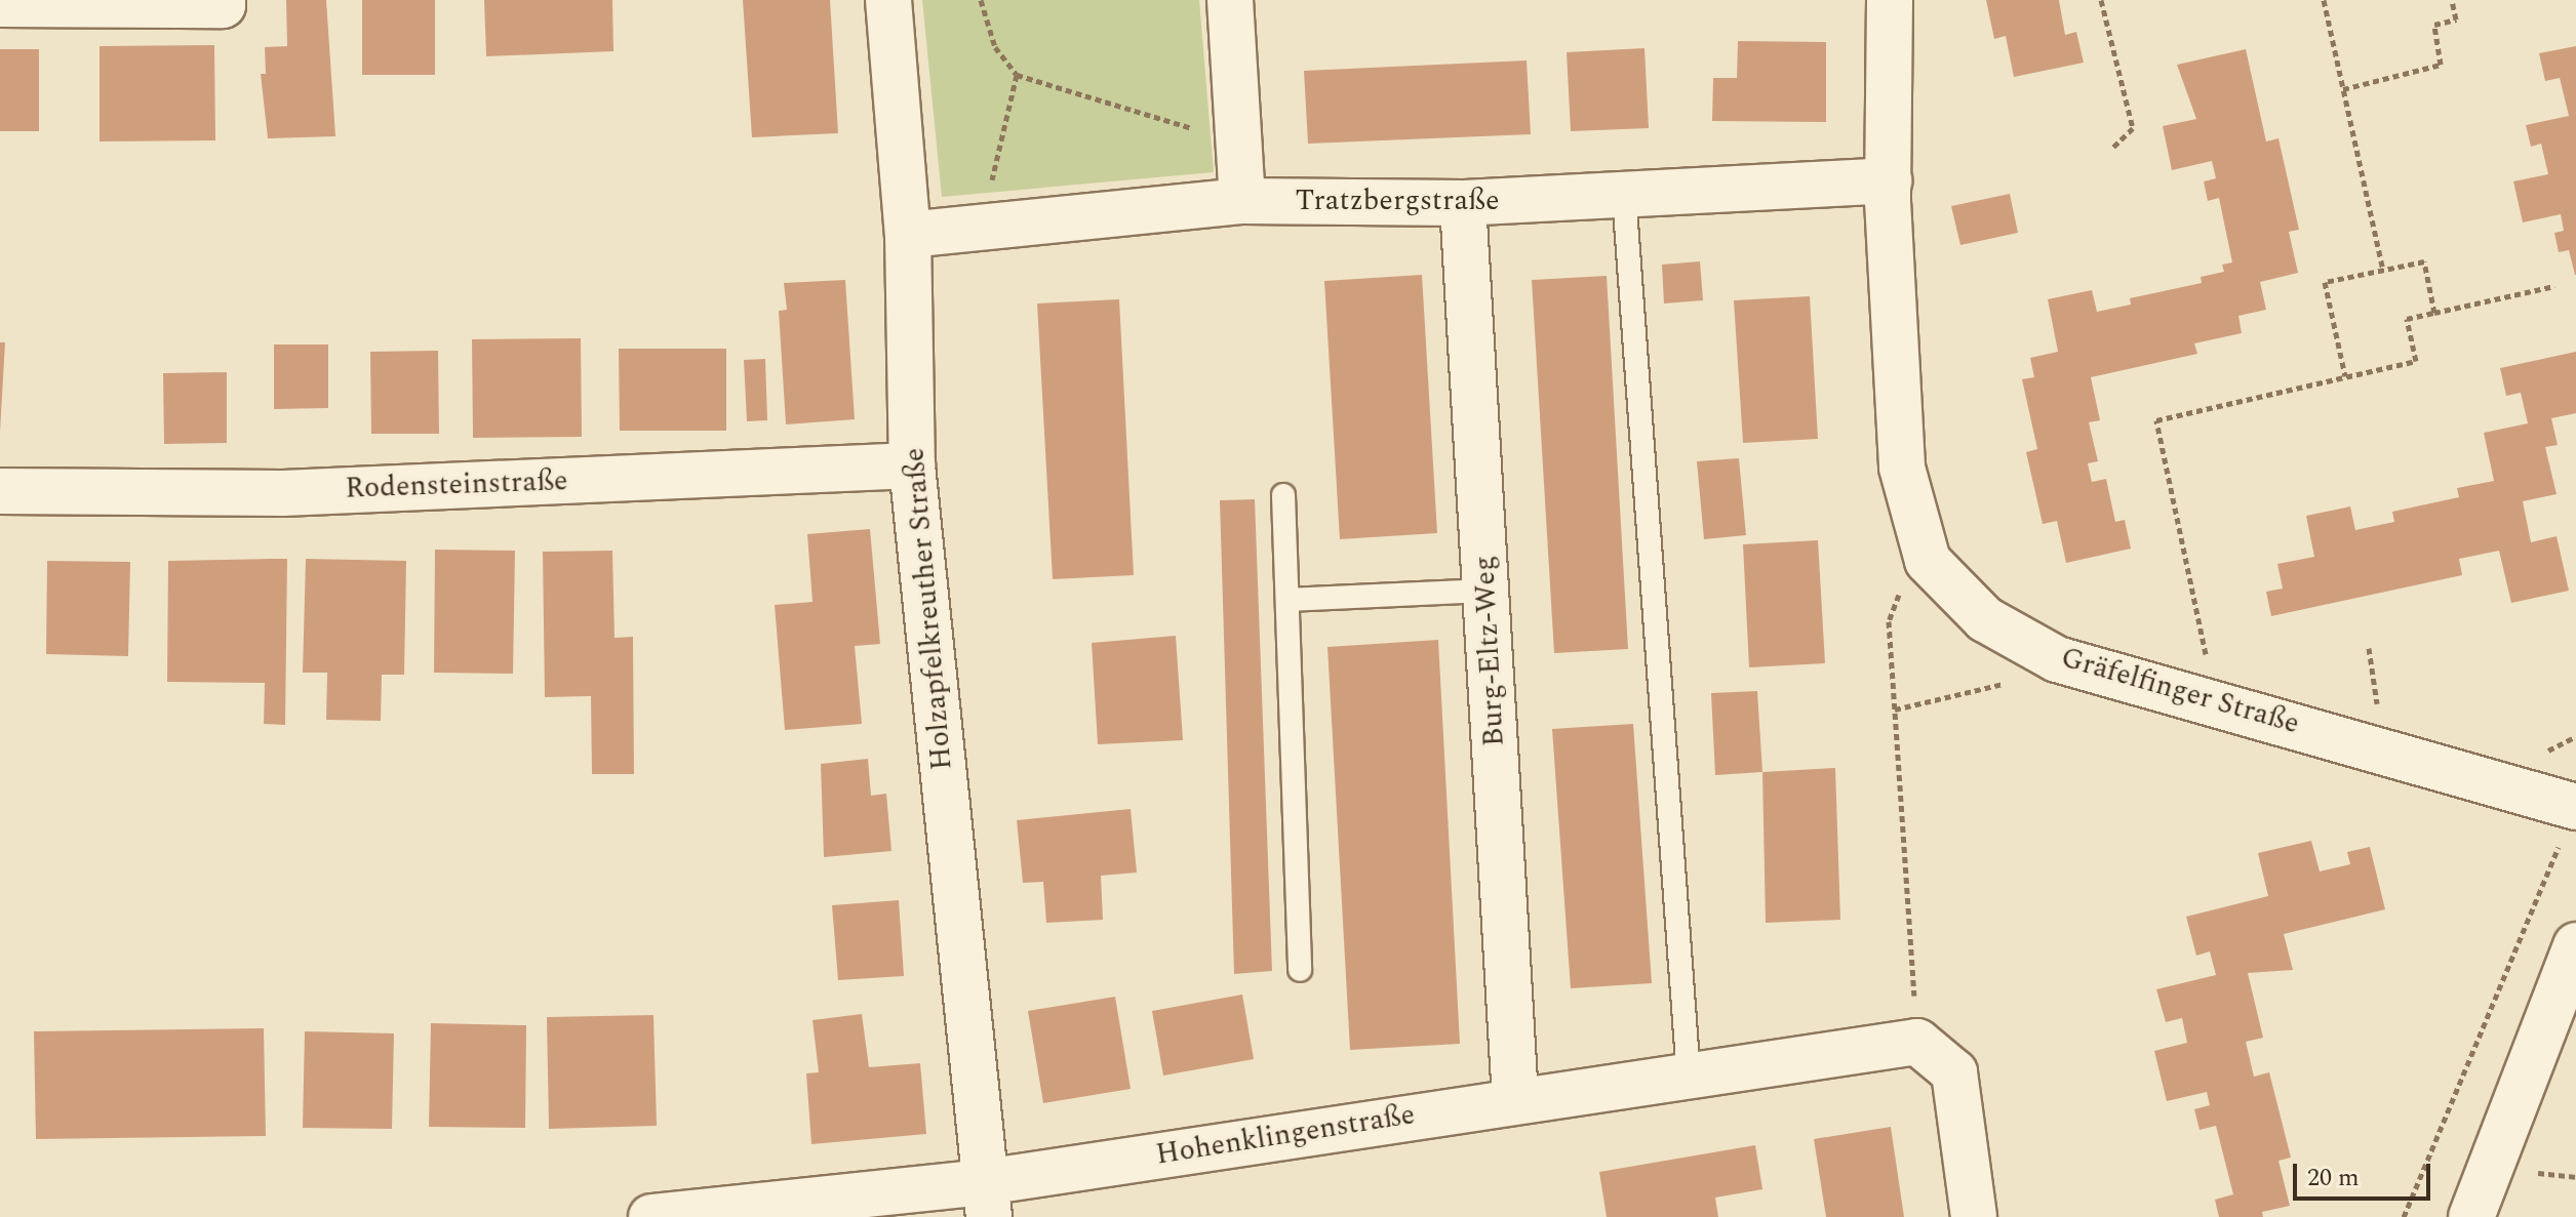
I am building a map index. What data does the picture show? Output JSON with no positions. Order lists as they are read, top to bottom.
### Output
{
  "streets": {
    "street": [
      "Tratzbergstraße",
      "Rodensteinstraße",
      "Holzapfelkreuther Straße",
      "Burg-Eltz-Weg",
      "Gräfelfinger Straße",
      "Hohenklingenstraße"
    ]
  },
  "crossings": [
    ["Tratzbergstraße", "Holzapfelkreuther Straße"],
    ["Tratzbergstraße", "Burg-Eltz-Weg"],
    ["Tratzbergstraße", "Gräfelfinger Straße"],
    ["Rodensteinstraße", "Holzapfelkreuther Straße"],
    ["Holzapfelkreuther Straße", "Hohenklingenstraße"],
    ["Burg-Eltz-Weg", "Hohenklingenstraße"]
  ],
  "scale_bar": "20 m"
}
